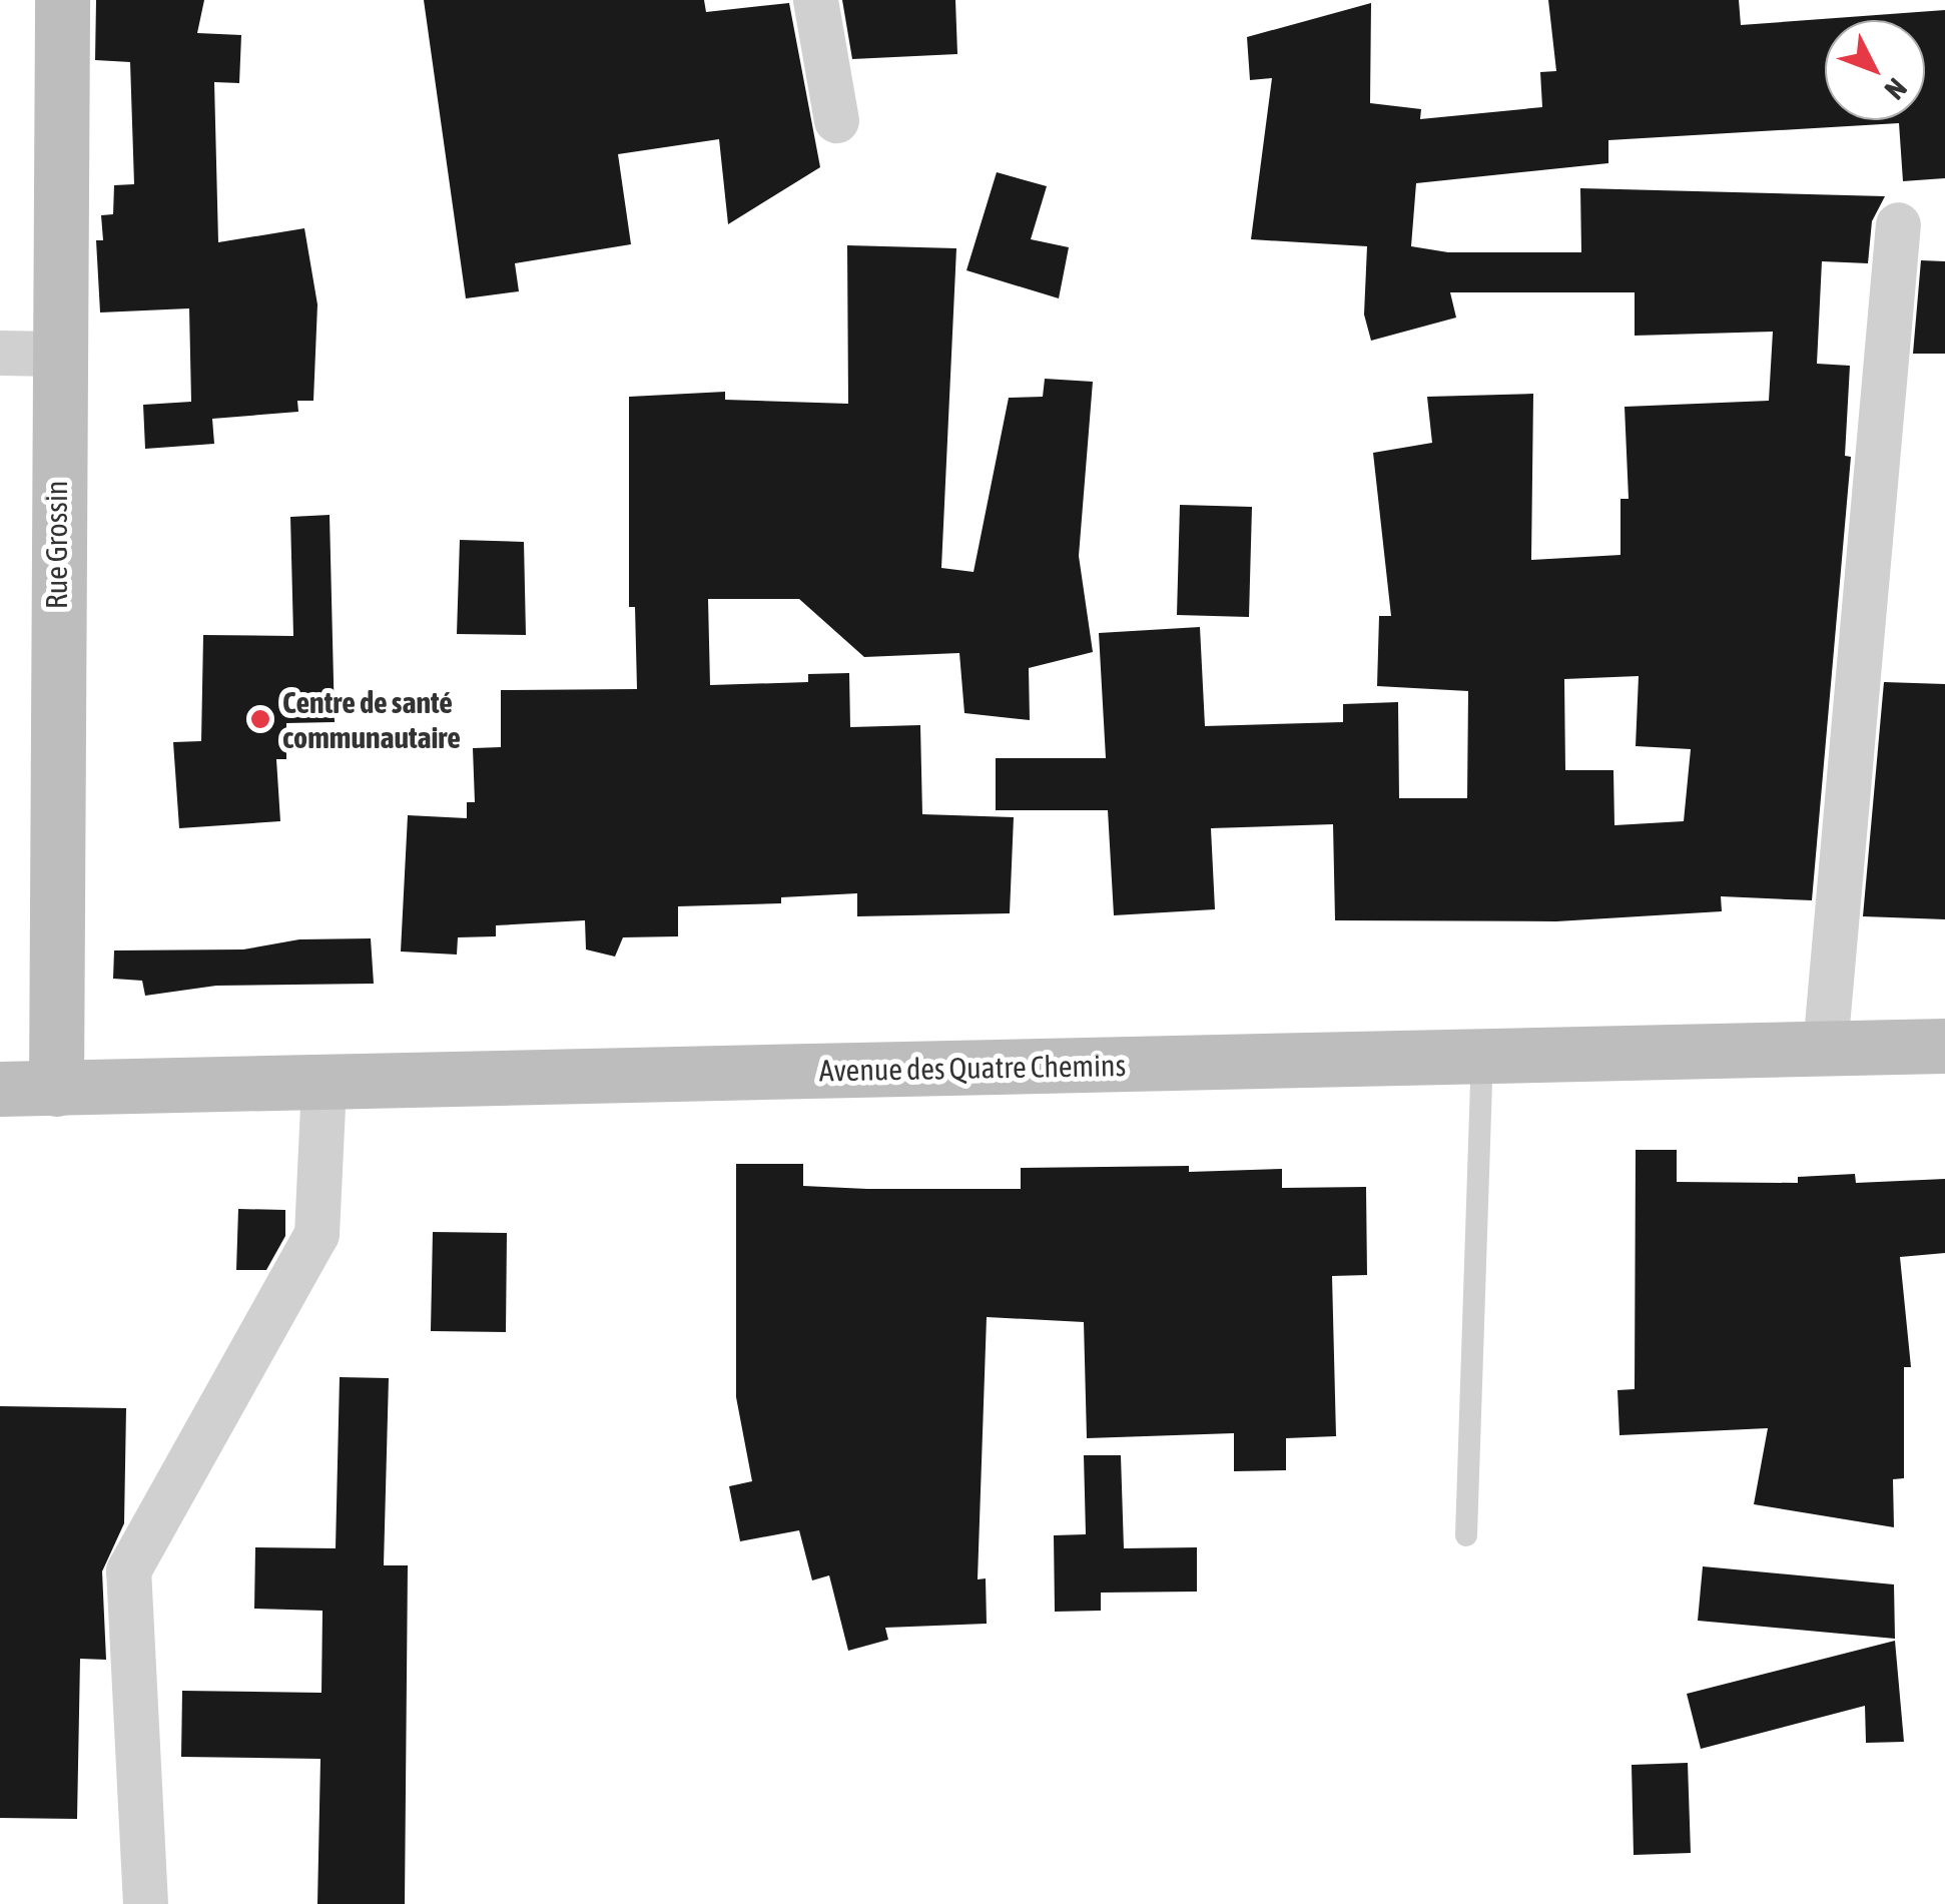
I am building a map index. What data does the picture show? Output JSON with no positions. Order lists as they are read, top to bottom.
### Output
{
  "streets": {
    "main road": ["Rue Grossin", "Avenue des Quatre Chemins"]
  },
  "crossings": [
    ["Rue Grossin", "Avenue des Quatre Chemins"]
  ],
  "places": ["Centre de santé communautaire"],
  "north": "bottom right"
}
